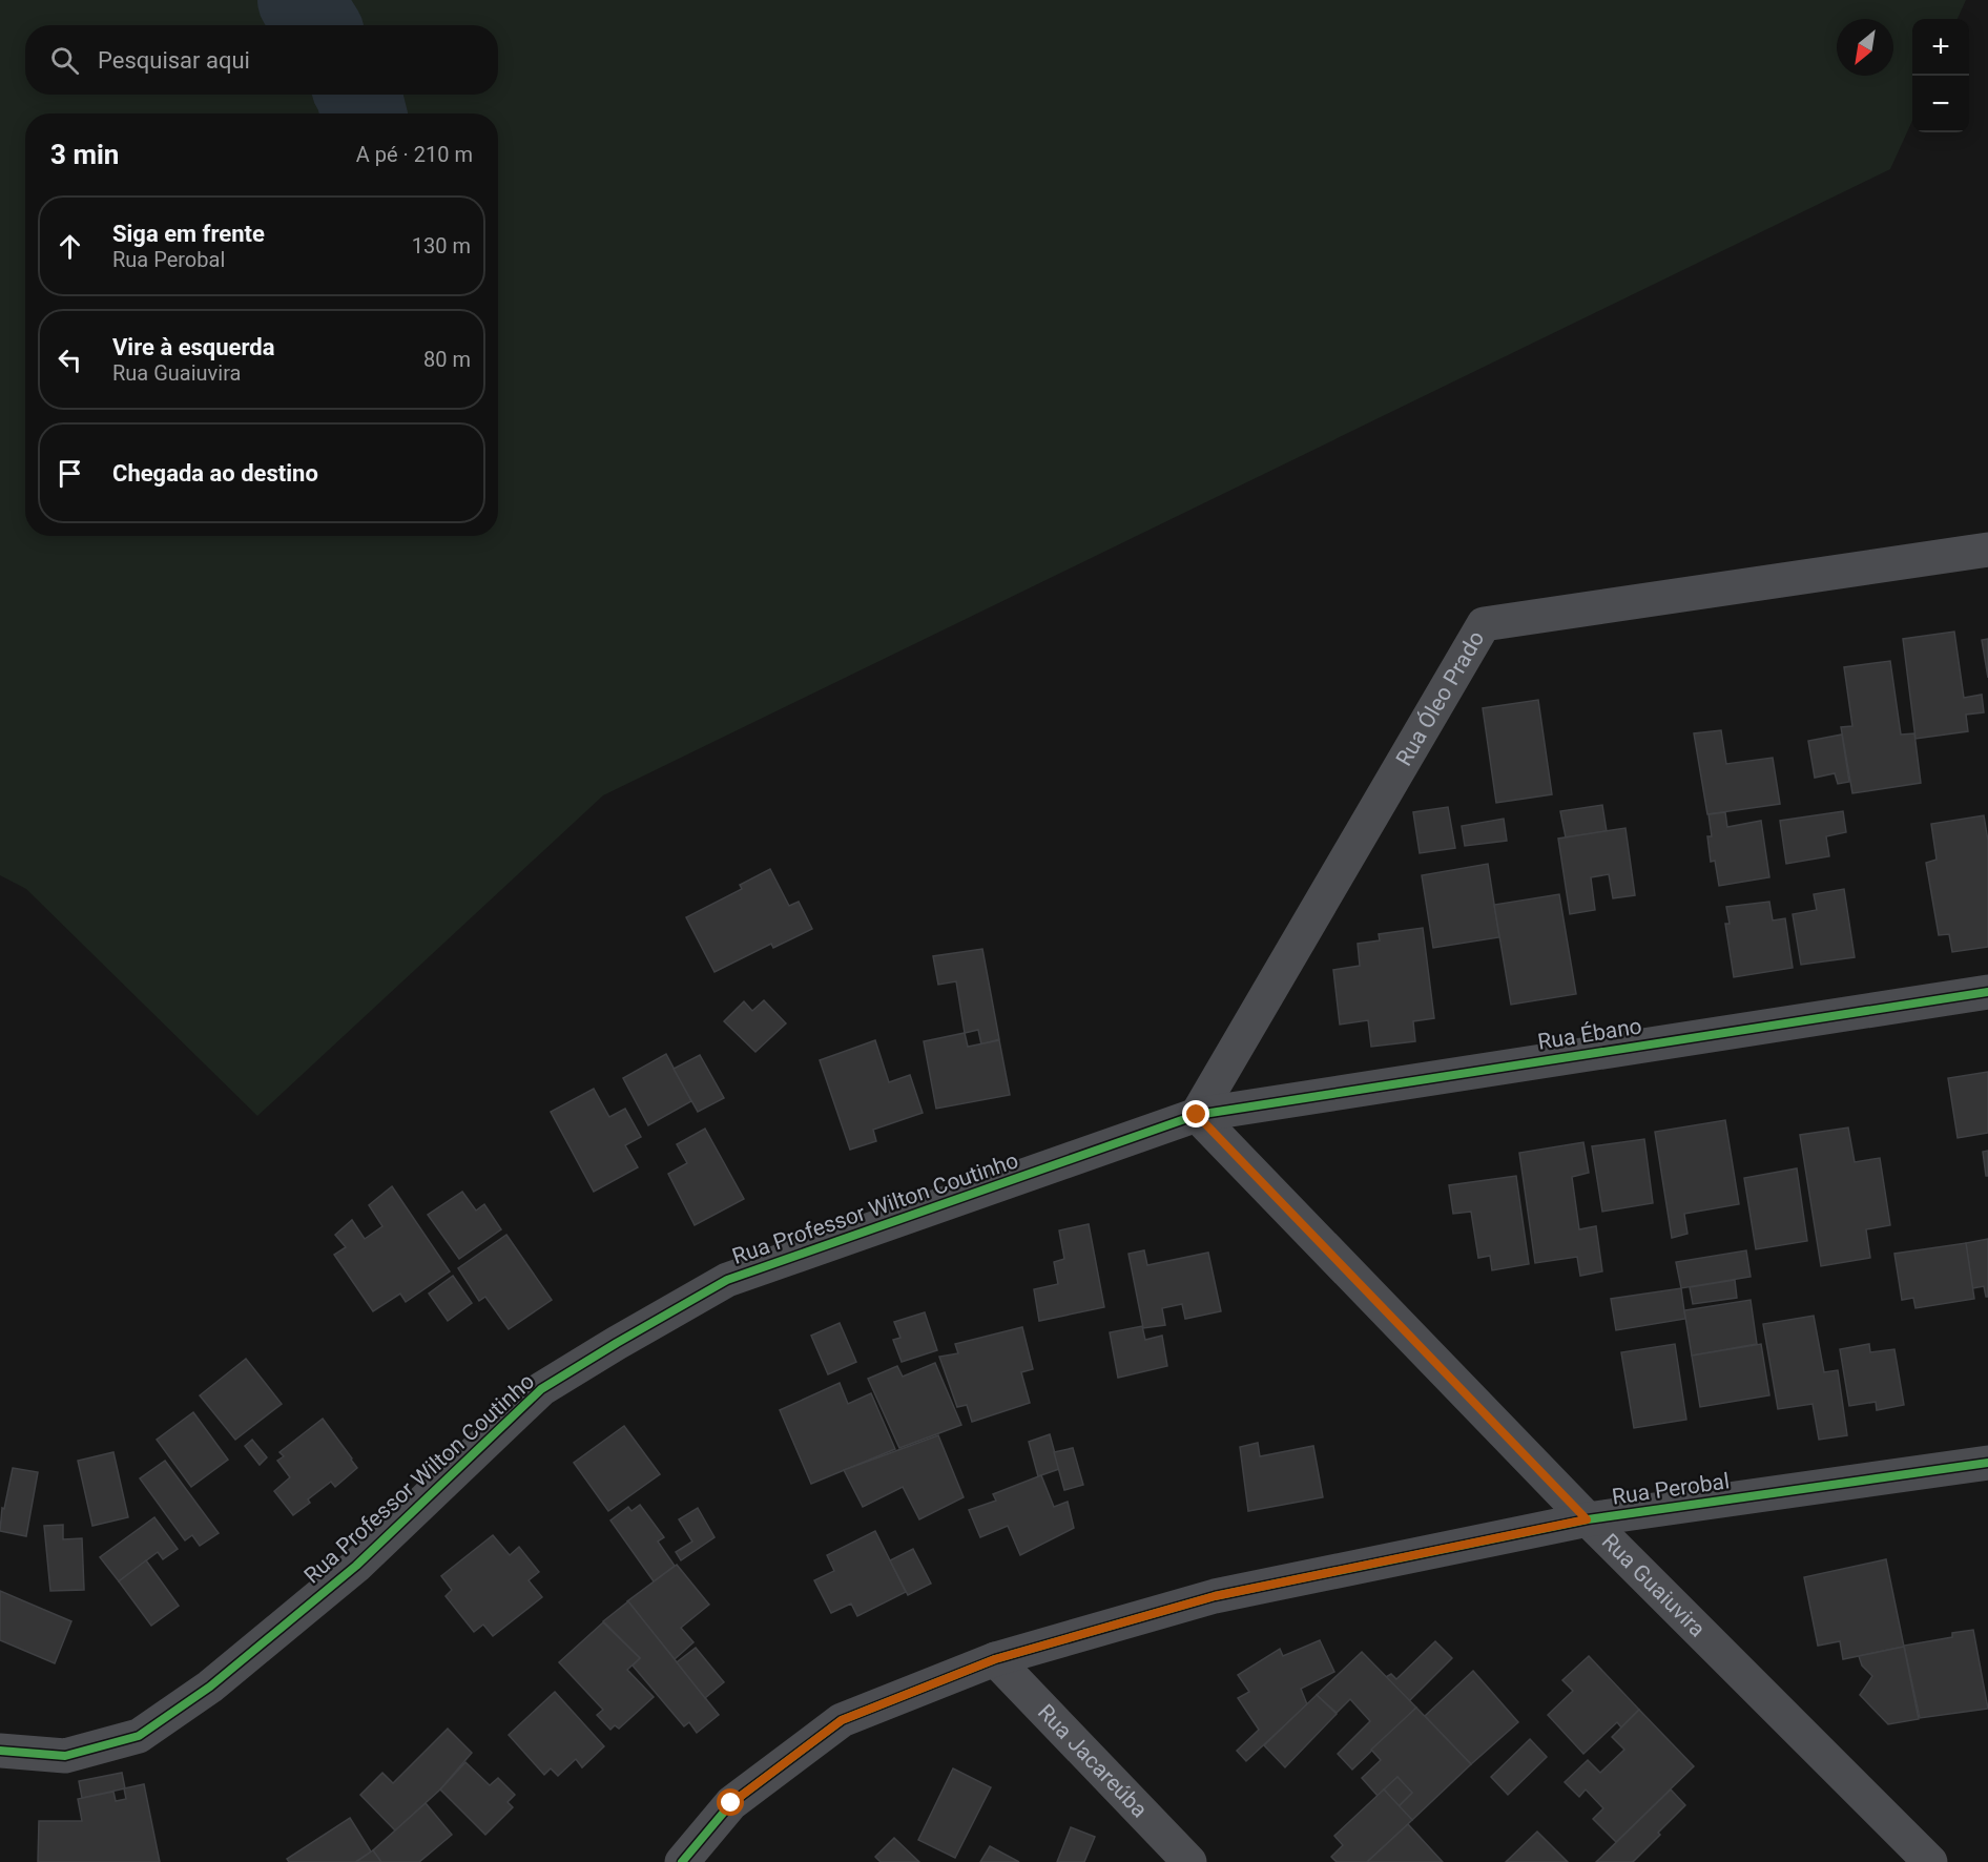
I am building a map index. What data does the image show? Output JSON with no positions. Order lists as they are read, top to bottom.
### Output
{
  "streets": {
    "street": [
      "Rua Óleo Prado",
      "Rua Ébano",
      "Rua Professor Wilton Coutinho",
      "Rua Perobal",
      "Rua Guaiuvira",
      "Rua Jacareúba"
    ]
  },
  "crossings": [
    ["Rua Óleo Prado", "Rua Ébano"],
    ["Rua Óleo Prado", "Rua Professor Wilton Coutinho"],
    ["Rua Óleo Prado", "Rua Guaiuvira"],
    ["Rua Ébano", "Rua Professor Wilton Coutinho"],
    ["Rua Ébano", "Rua Guaiuvira"],
    ["Rua Professor Wilton Coutinho", "Rua Guaiuvira"],
    ["Rua Perobal", "Rua Guaiuvira"],
    ["Rua Perobal", "Rua Jacareúba"]
  ],
  "north": "bottom left",
  "page": {
    "map_buttons": ["+", "−"],
    "search": "Pesquisar aqui",
    "heading": ["3 min", "A pé · 210 m"],
    "list": [
      ["Siga em frente", "Rua Perobal", "130 m"],
      ["Vire à esquerda", "Rua Guaiuvira", "80 m"],
      "Chegada ao destino"
    ]
  }
}
